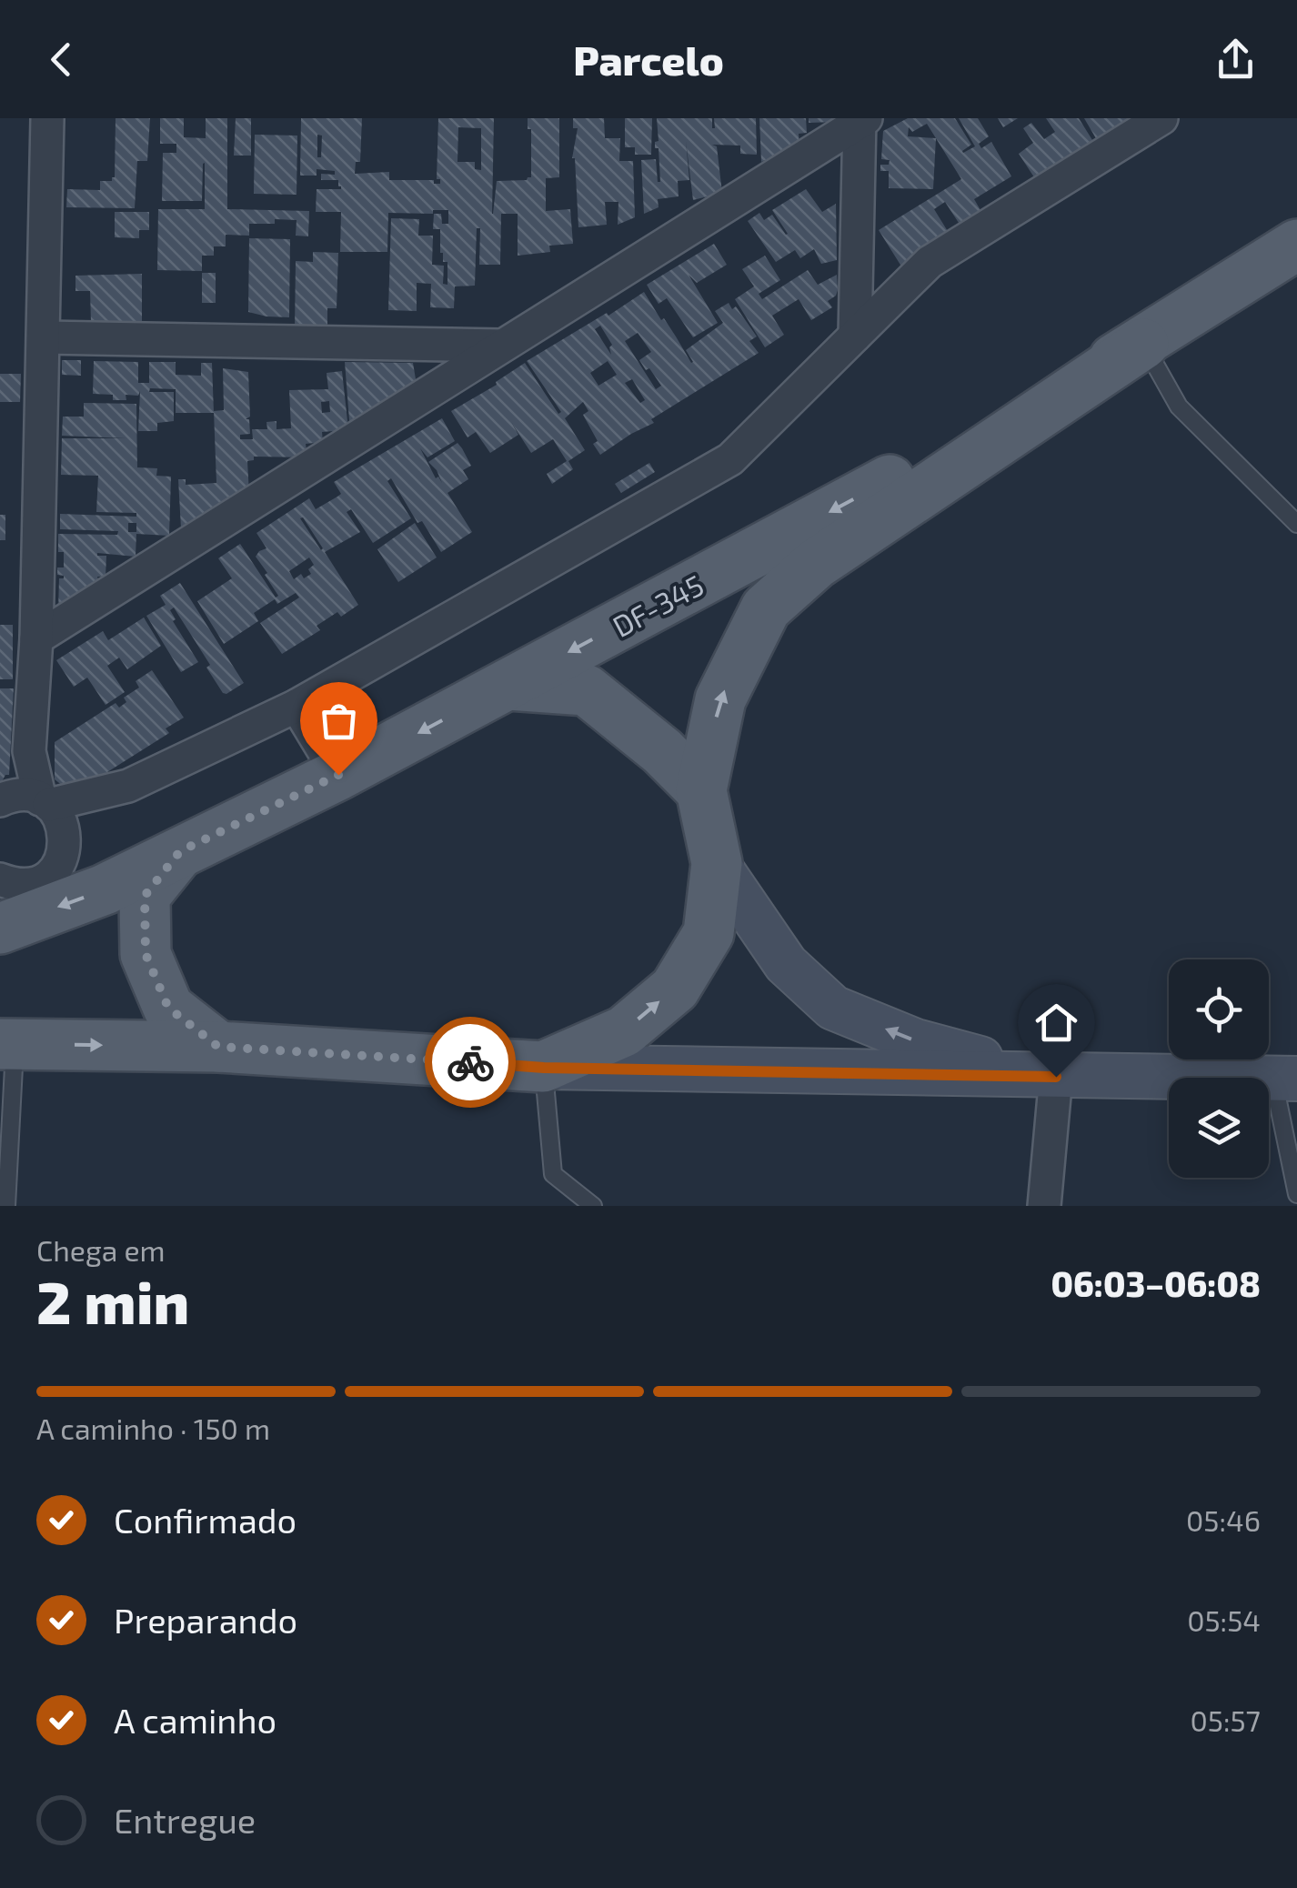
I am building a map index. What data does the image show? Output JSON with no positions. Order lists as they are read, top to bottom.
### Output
{
  "streets": {
    "main road": ["DF-345"]
  },
  "page": {
    "header": "Parcelo",
    "heading": ["2 min", "Chega em", "06:03–06:08"],
    "bar": "A caminho · 150 m",
    "list": [
      ["Confirmado", "05:46"],
      ["Preparando", "05:54"],
      ["A caminho", "05:57"],
      "Entregue"
    ]
  }
}
